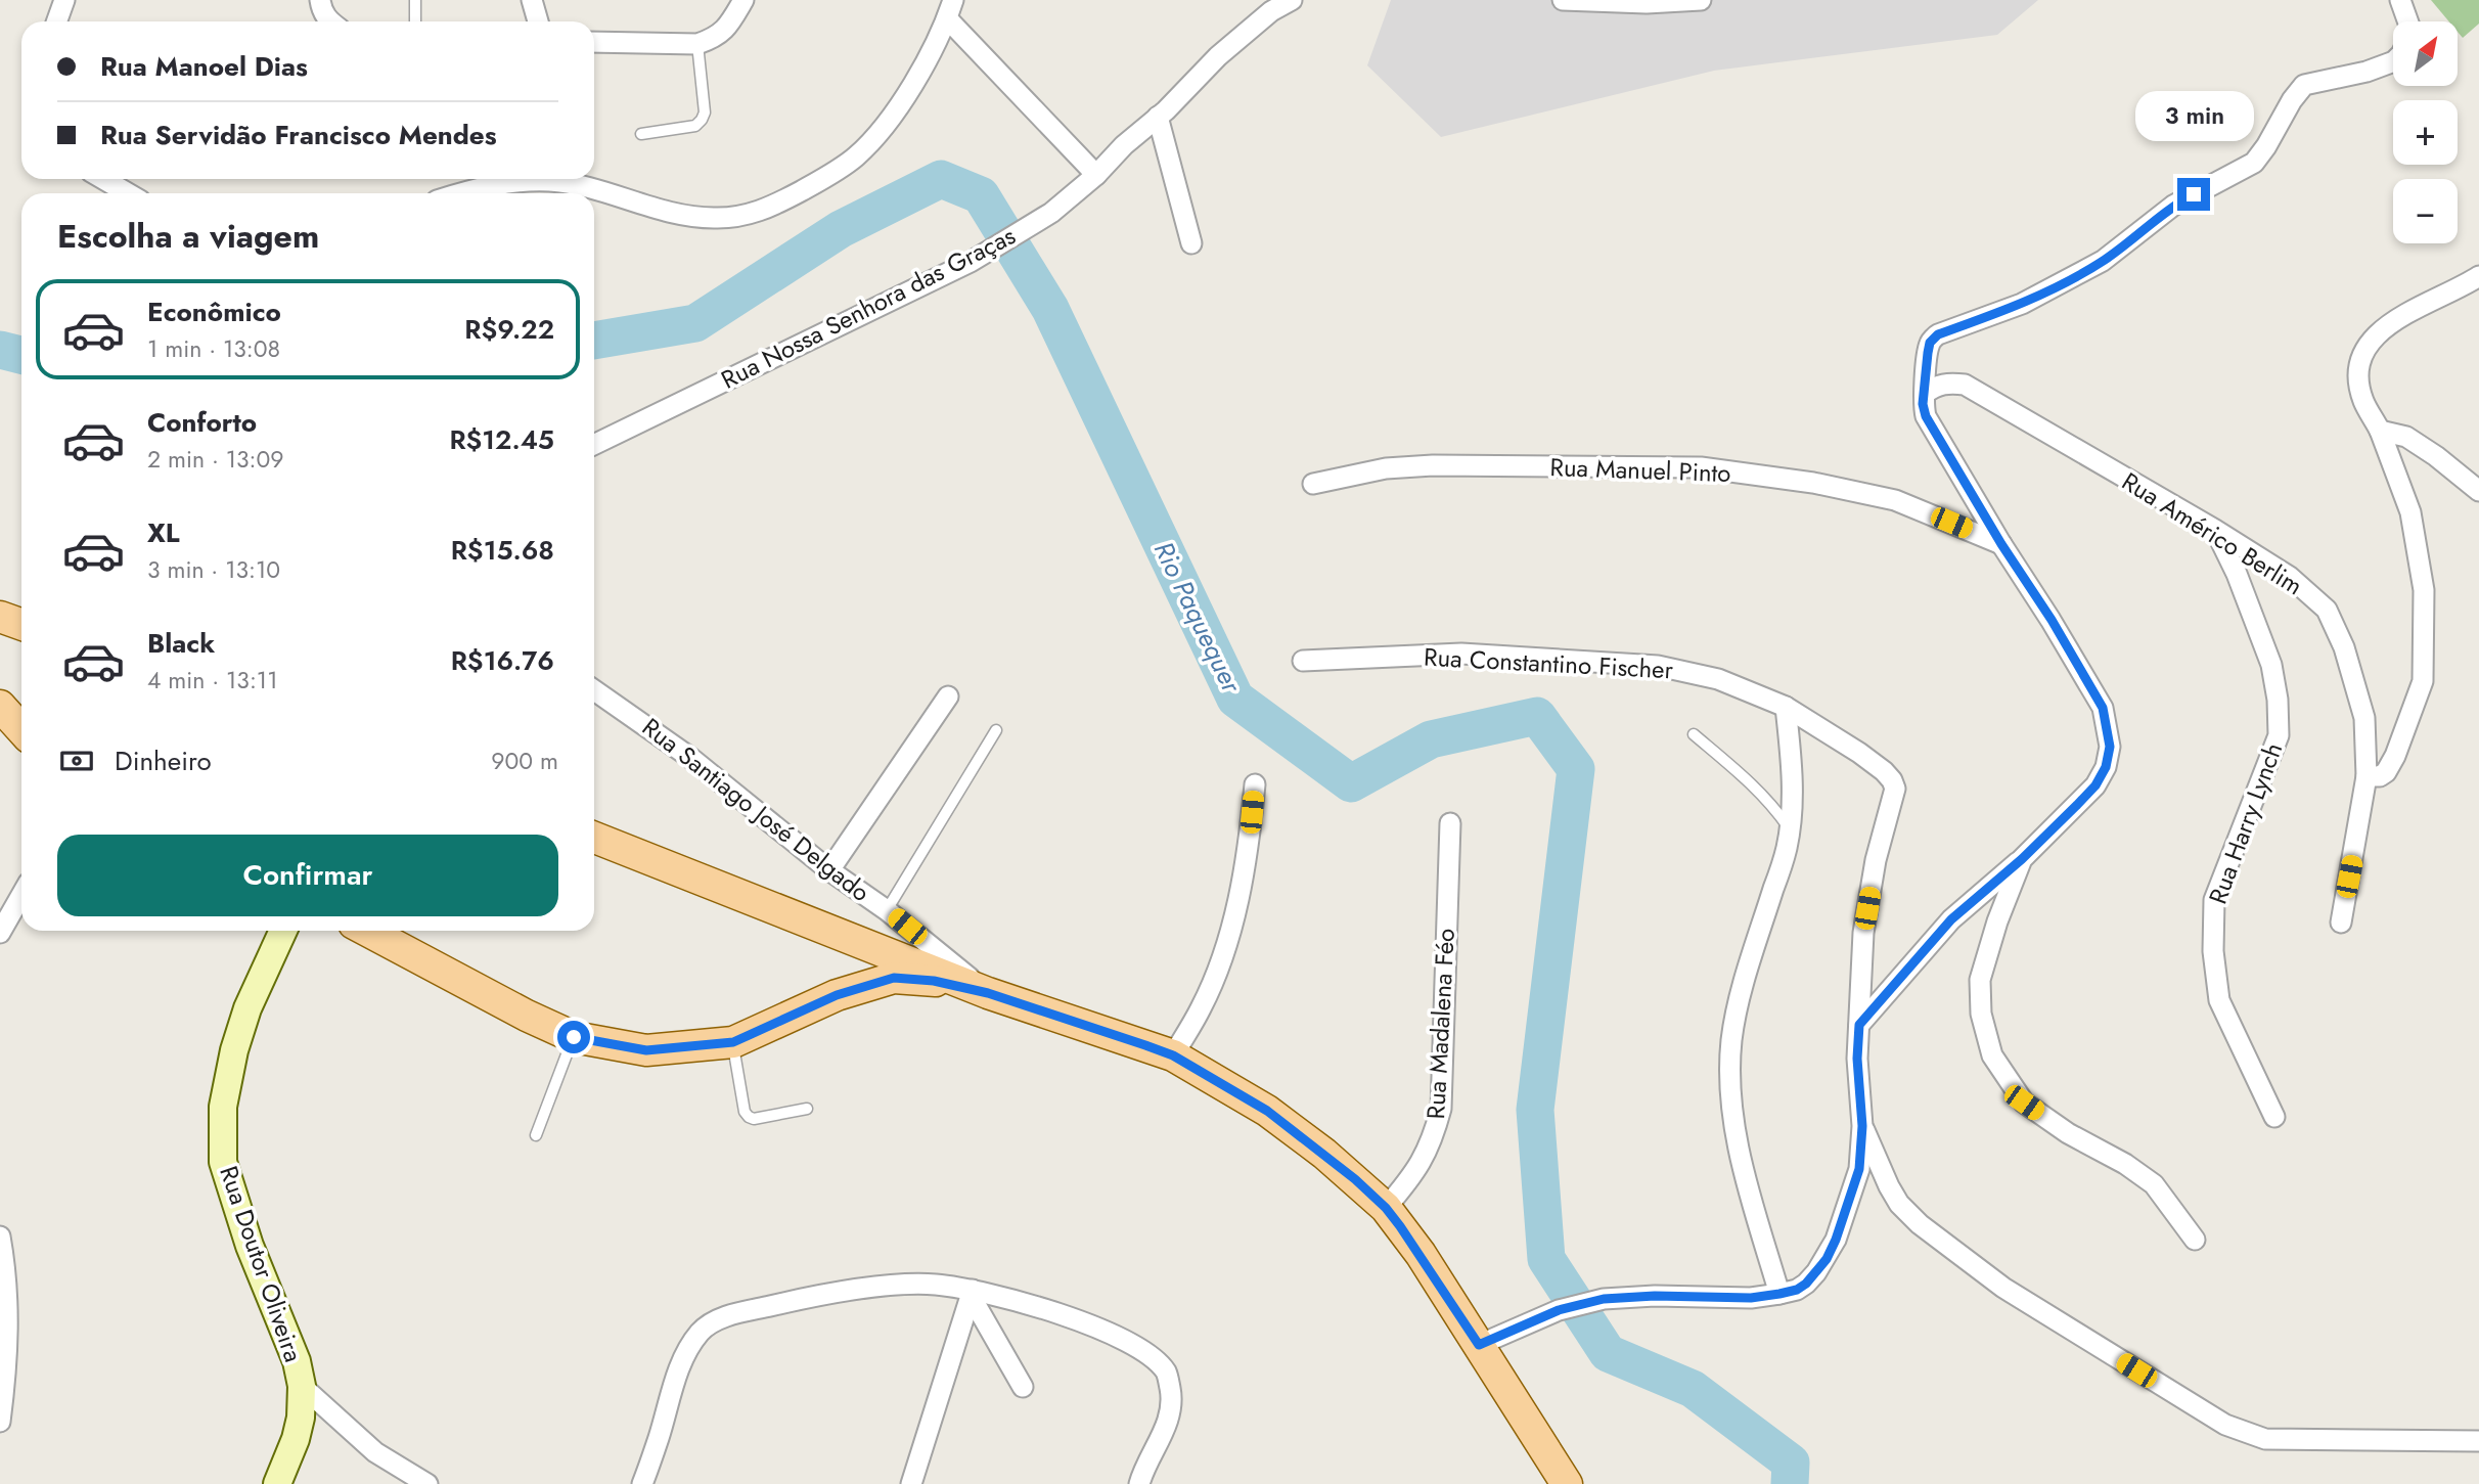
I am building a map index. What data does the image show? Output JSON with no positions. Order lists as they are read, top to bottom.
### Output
{
  "streets": {
    "main road": ["Rua Doutor Oliveira"],
    "street": [
      "Rua Nossa Senhora das Graças",
      "Rua Manuel Pinto",
      "Rua Américo Berlim",
      "Rua Constantino Fischer",
      "Rua Santiago José Delgado",
      "Rua Harry Lynch",
      "Rua Madalena Féo"
    ]
  },
  "crossings": [
    ["Rua Américo Berlim", "Rua Harry Lynch"]
  ],
  "water": ["Rio Paquequer"],
  "north": "top right",
  "page": {
    "map_buttons": ["+", "−"],
    "banner": ["Rua Manoel Dias", "Rua Servidão Francisco Mendes"],
    "bubble": "3 min",
    "heading": "Escolha a viagem",
    "list": [
      {
        "name": "Econômico",
        "note": "1 min · 13:08",
        "value": "R$9.22"
      },
      {
        "name": "Conforto",
        "note": "2 min · 13:09",
        "value": "R$12.45"
      },
      {
        "name": "XL",
        "note": "3 min · 13:10",
        "value": "R$15.68"
      },
      {
        "name": "Black",
        "note": "4 min · 13:11",
        "value": "R$16.76"
      }
    ],
    "pay": ["Dinheiro", "900 m"],
    "buttons": "Confirmar"
  }
}
